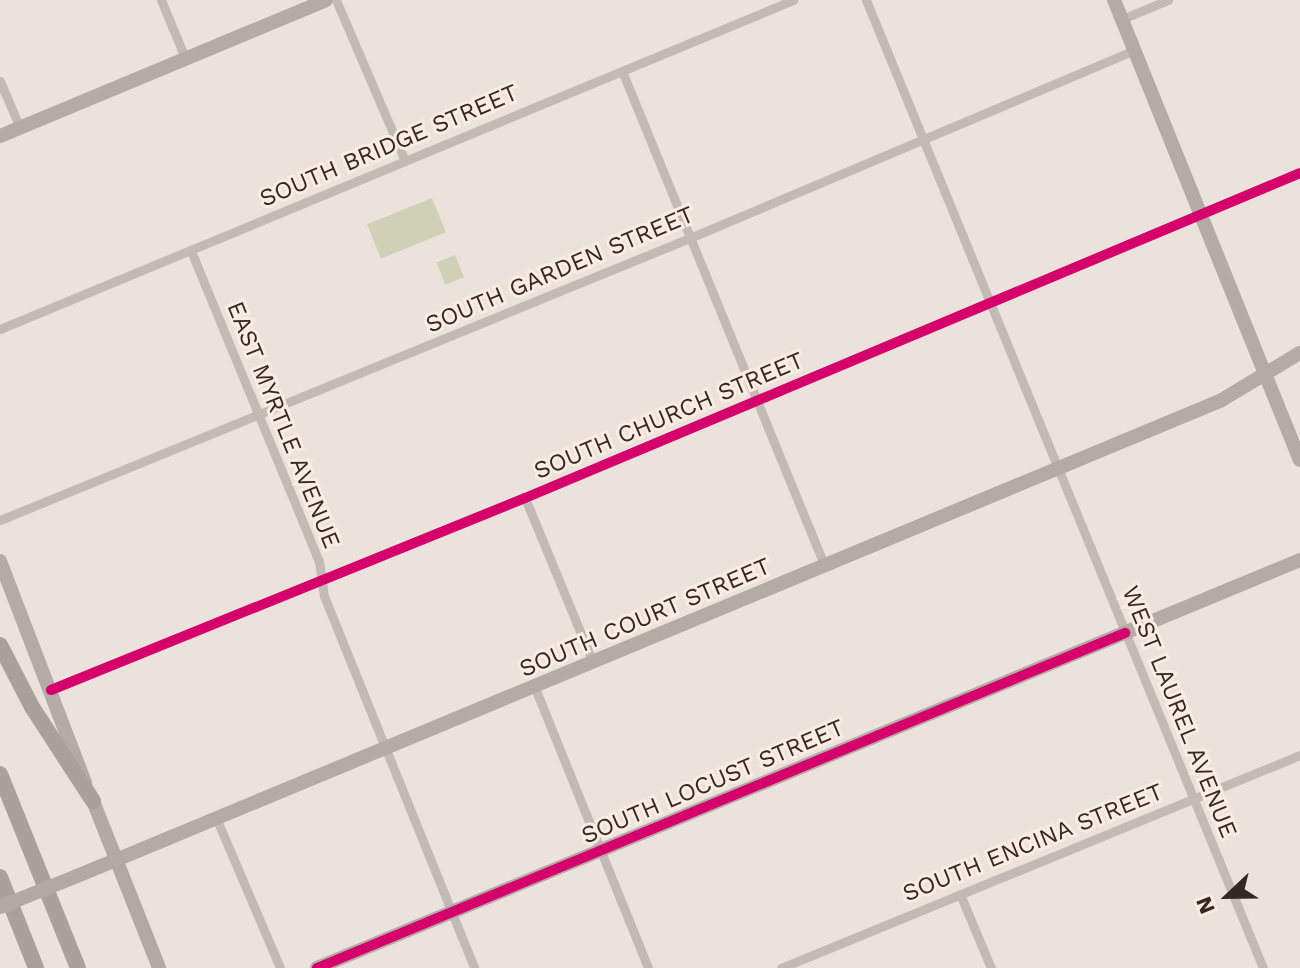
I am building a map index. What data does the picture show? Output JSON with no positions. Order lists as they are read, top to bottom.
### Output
{
  "streets": {
    "main road": ["SOUTH COURT STREET"],
    "street": [
      "SOUTH BRIDGE STREET",
      "SOUTH GARDEN STREET",
      "SOUTH CHURCH STREET",
      "EAST MYRTLE AVENUE",
      "WEST LAUREL AVENUE",
      "SOUTH LOCUST STREET",
      "SOUTH ENCINA STREET"
    ]
  },
  "crossings": [
    ["SOUTH BRIDGE STREET", "EAST MYRTLE AVENUE"],
    ["SOUTH GARDEN STREET", "EAST MYRTLE AVENUE"],
    ["SOUTH GARDEN STREET", "WEST LAUREL AVENUE"],
    ["SOUTH CHURCH STREET", "EAST MYRTLE AVENUE"],
    ["SOUTH CHURCH STREET", "WEST LAUREL AVENUE"],
    ["EAST MYRTLE AVENUE", "SOUTH COURT STREET"],
    ["EAST MYRTLE AVENUE", "SOUTH LOCUST STREET"],
    ["SOUTH COURT STREET", "WEST LAUREL AVENUE"],
    ["WEST LAUREL AVENUE", "SOUTH LOCUST STREET"],
    ["WEST LAUREL AVENUE", "SOUTH ENCINA STREET"]
  ],
  "north": "left"
}
